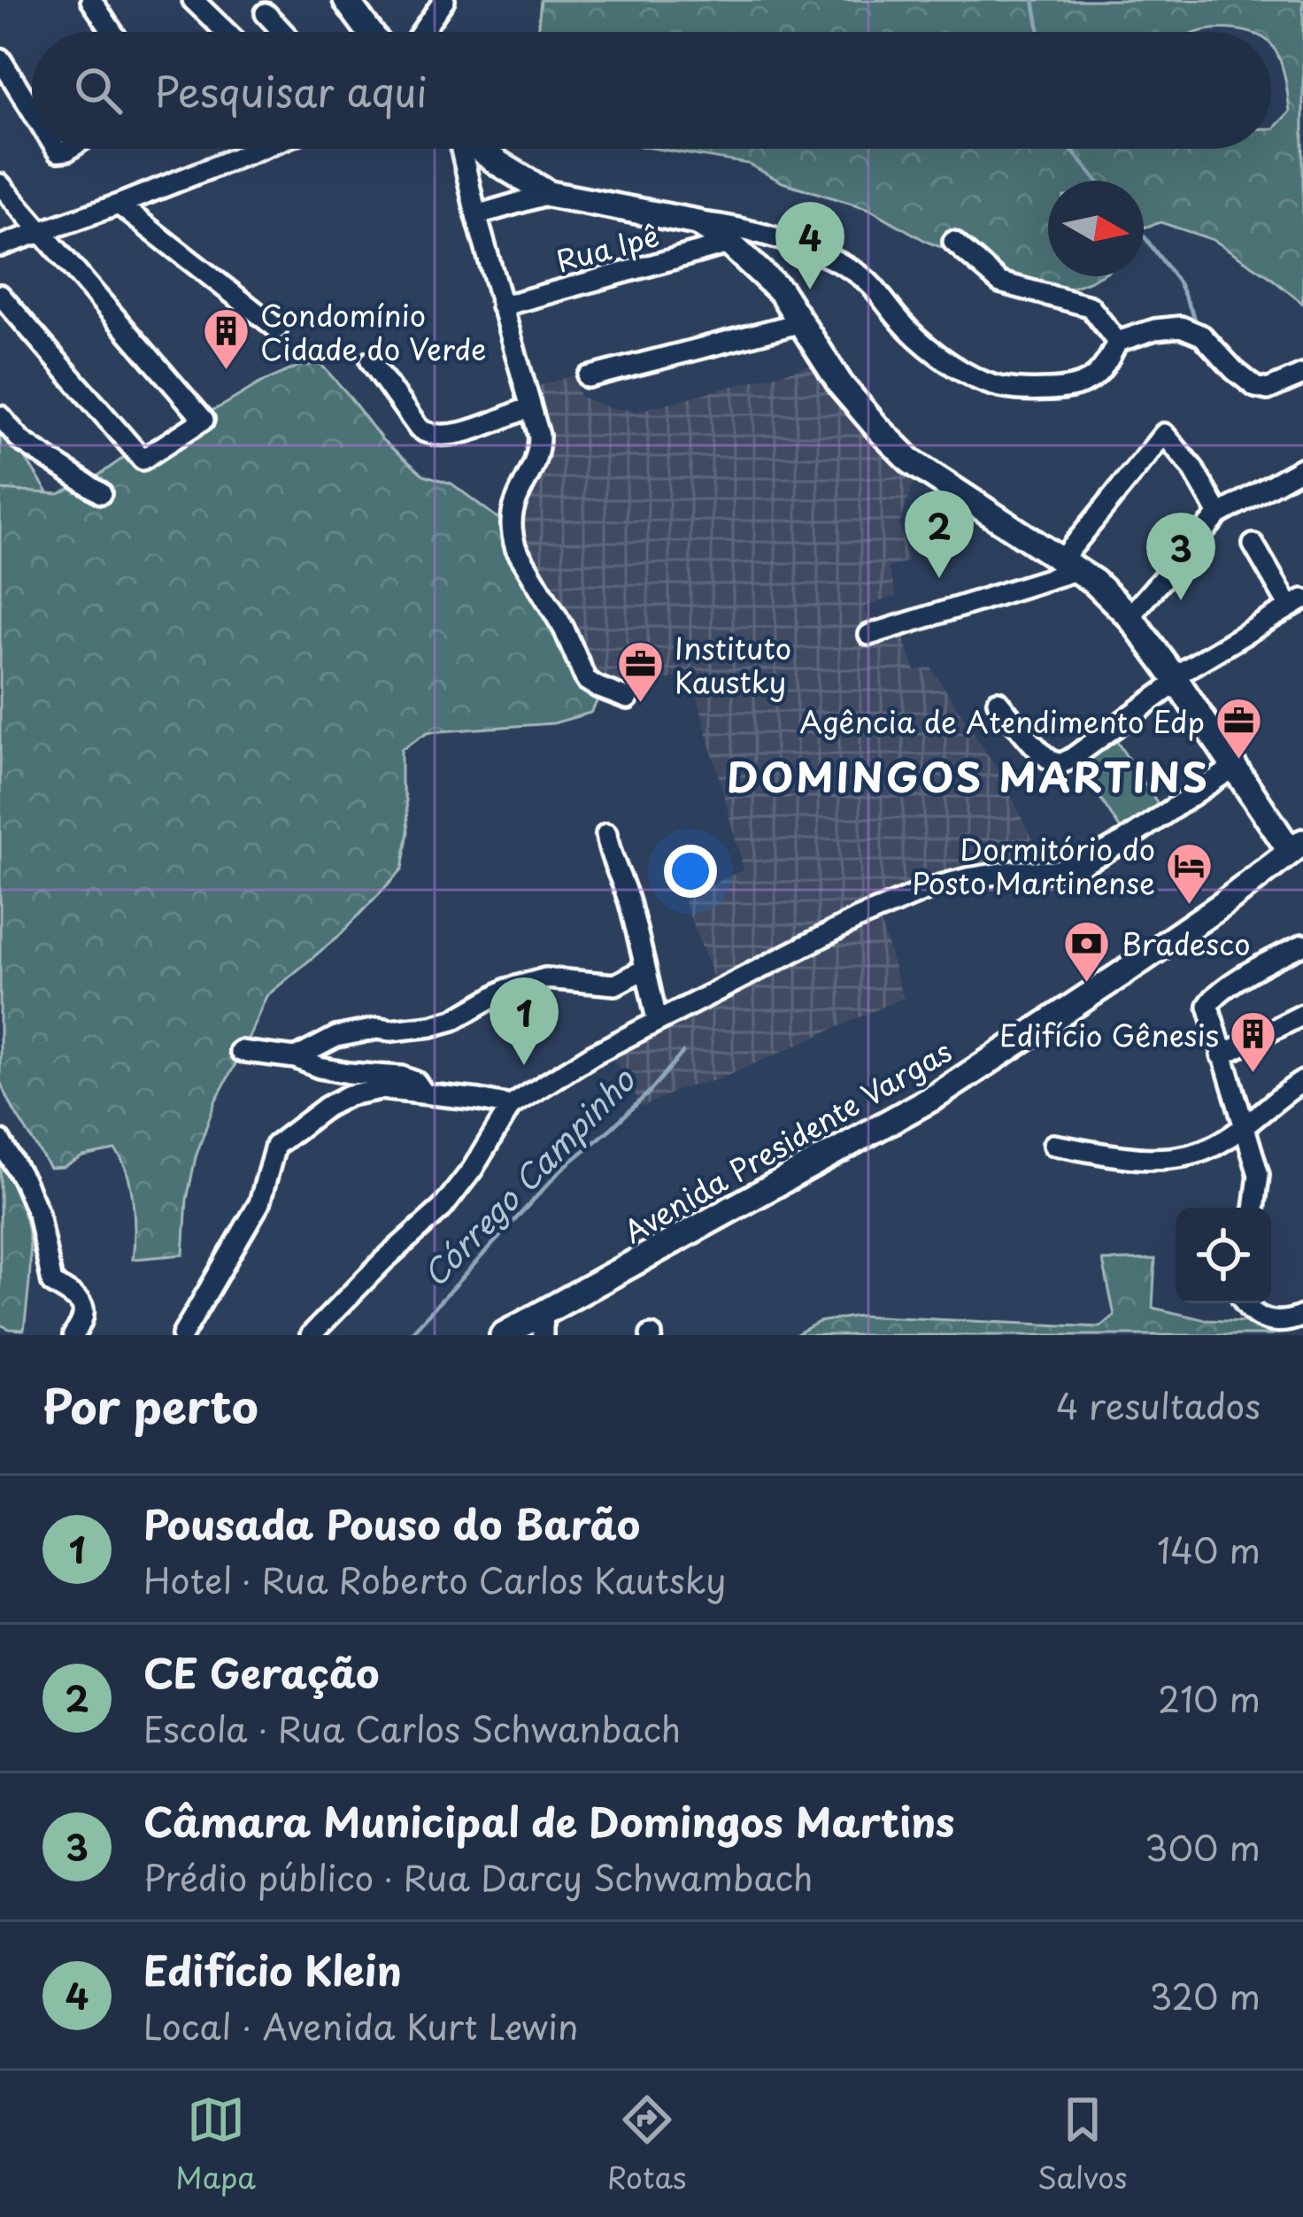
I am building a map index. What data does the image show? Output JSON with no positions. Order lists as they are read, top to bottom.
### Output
{
  "streets": {
    "main road": ["Avenida Presidente Vargas"],
    "street": ["Rua Ipê"]
  },
  "districts": ["DOMINGOS MARTINS"],
  "water": ["Córrego Campinho"],
  "places": {
    "building": ["Condomínio Cidade do Verde", "Edifício Gênesis"],
    "office": ["Instituto Kaustky", "Agência de Atendimento Edp"],
    "hotel": ["Dormitório do Posto Martinense"],
    "bank": ["Bradesco"]
  },
  "north": "right",
  "page": {
    "search": "Pesquisar aqui",
    "pins": [
      "4",
      "2",
      "3",
      "1"
    ],
    "heading": ["Por perto", "4 resultados"],
    "list": [
      {
        "mark": "1",
        "name": "Pousada Pouso do Barão",
        "note": "Hotel · Rua Roberto Carlos Kautsky",
        "value": "140 m"
      },
      {
        "mark": "2",
        "name": "CE Geração",
        "note": "Escola · Rua Carlos Schwanbach",
        "value": "210 m"
      },
      {
        "mark": "3",
        "name": "Câmara Municipal de Domingos Martins",
        "note": "Prédio público · Rua Darcy Schwambach",
        "value": "300 m"
      },
      {
        "mark": "4",
        "name": "Edifício Klein",
        "note": "Local · Avenida Kurt Lewin",
        "value": "320 m"
      }
    ],
    "nav": ["Mapa", "Rotas", "Salvos"]
  }
}
